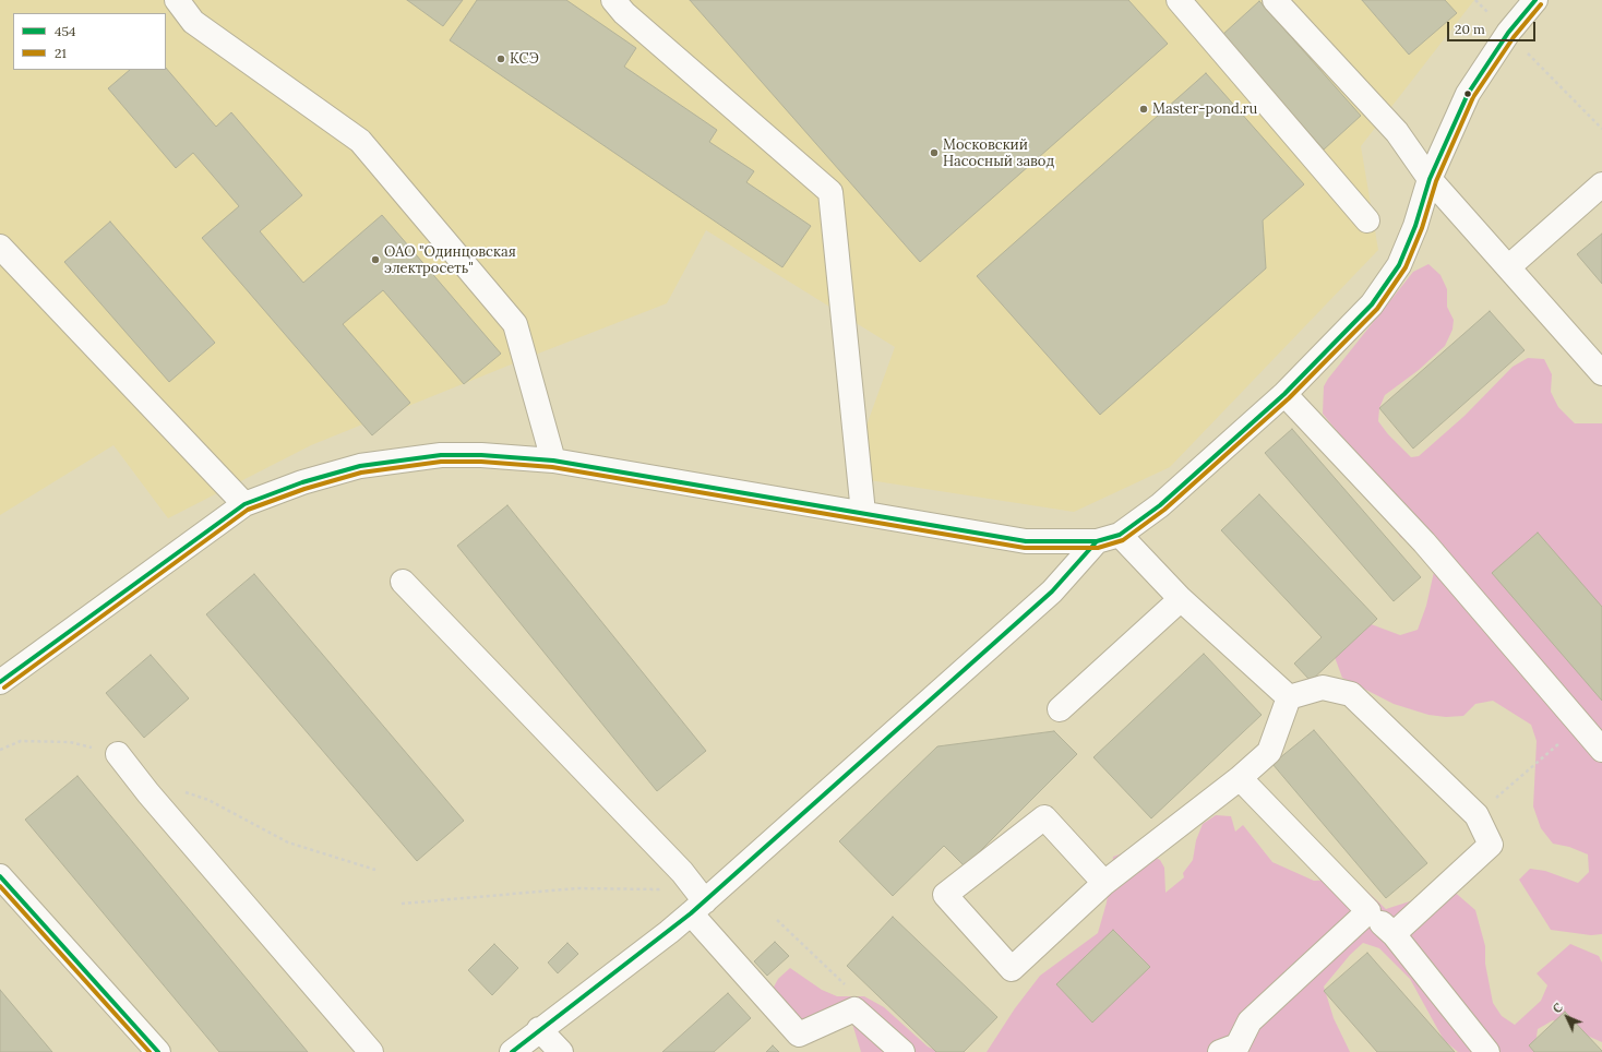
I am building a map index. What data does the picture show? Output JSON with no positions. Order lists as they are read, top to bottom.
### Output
{
  "places": [
    "КСЭ",
    "Master-pond.ru",
    "Московский Насосный завод",
    "ОАО \"Одинцовская электросеть\""
  ],
  "lines": ["transit line 454", "transit line 21"],
  "legend": ["454", "21"],
  "scale_bar": "20 m",
  "north": "top left"
}
